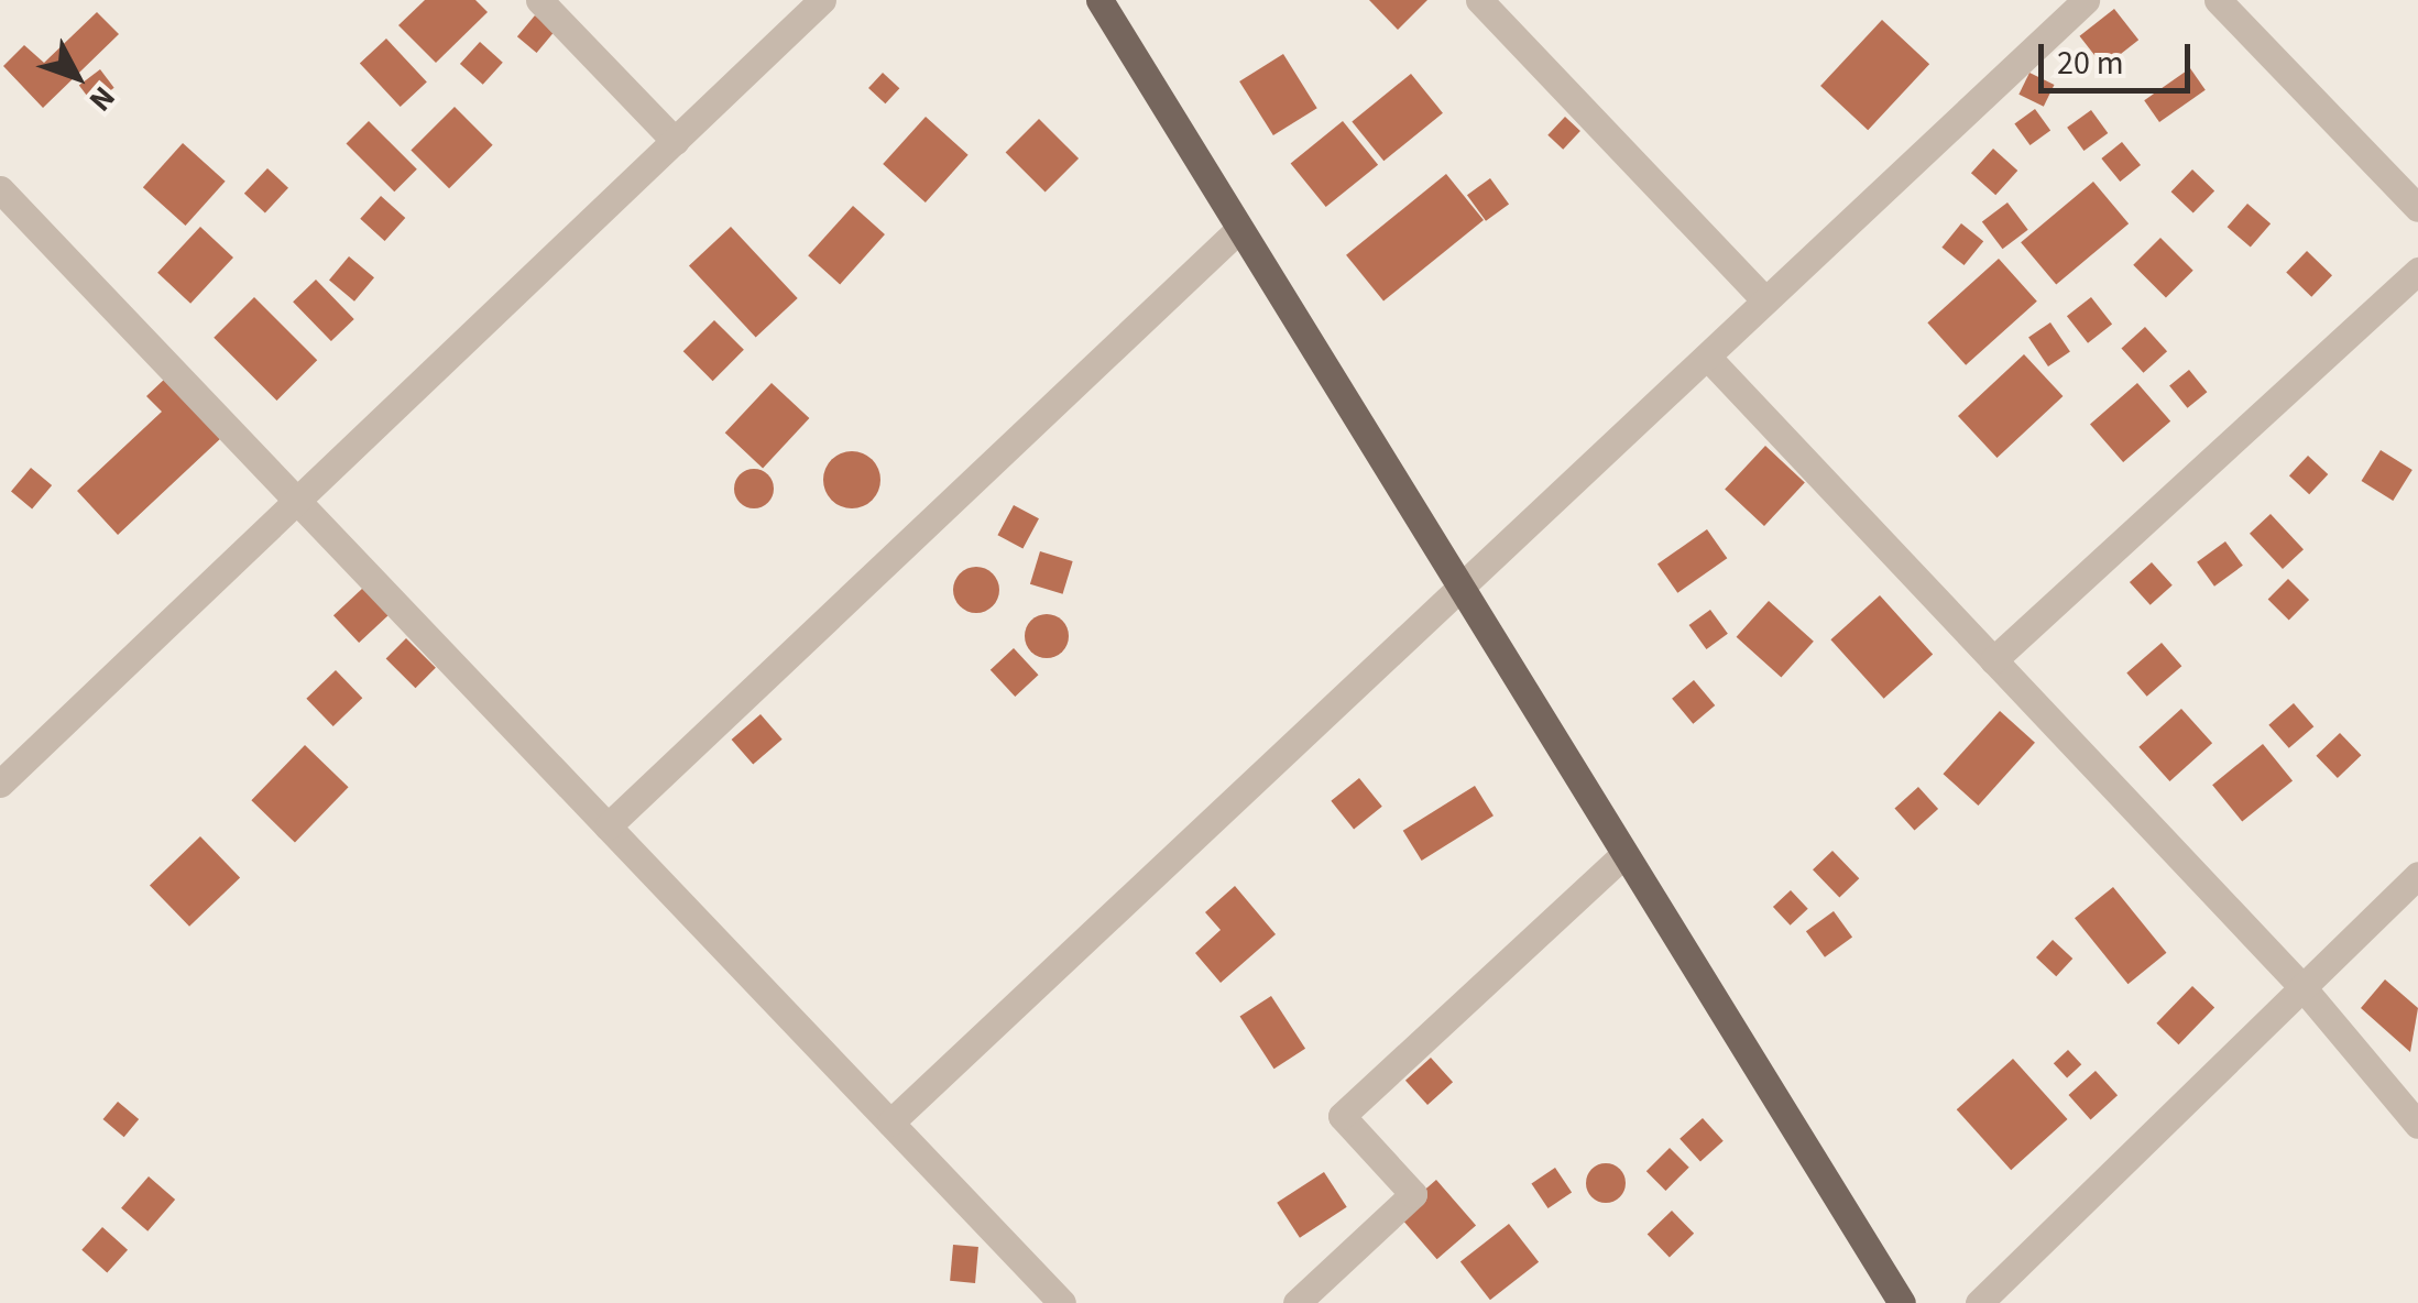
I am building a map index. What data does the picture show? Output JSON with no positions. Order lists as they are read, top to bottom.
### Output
{
  "scale_bar": "20 m",
  "north": "bottom right"
}
